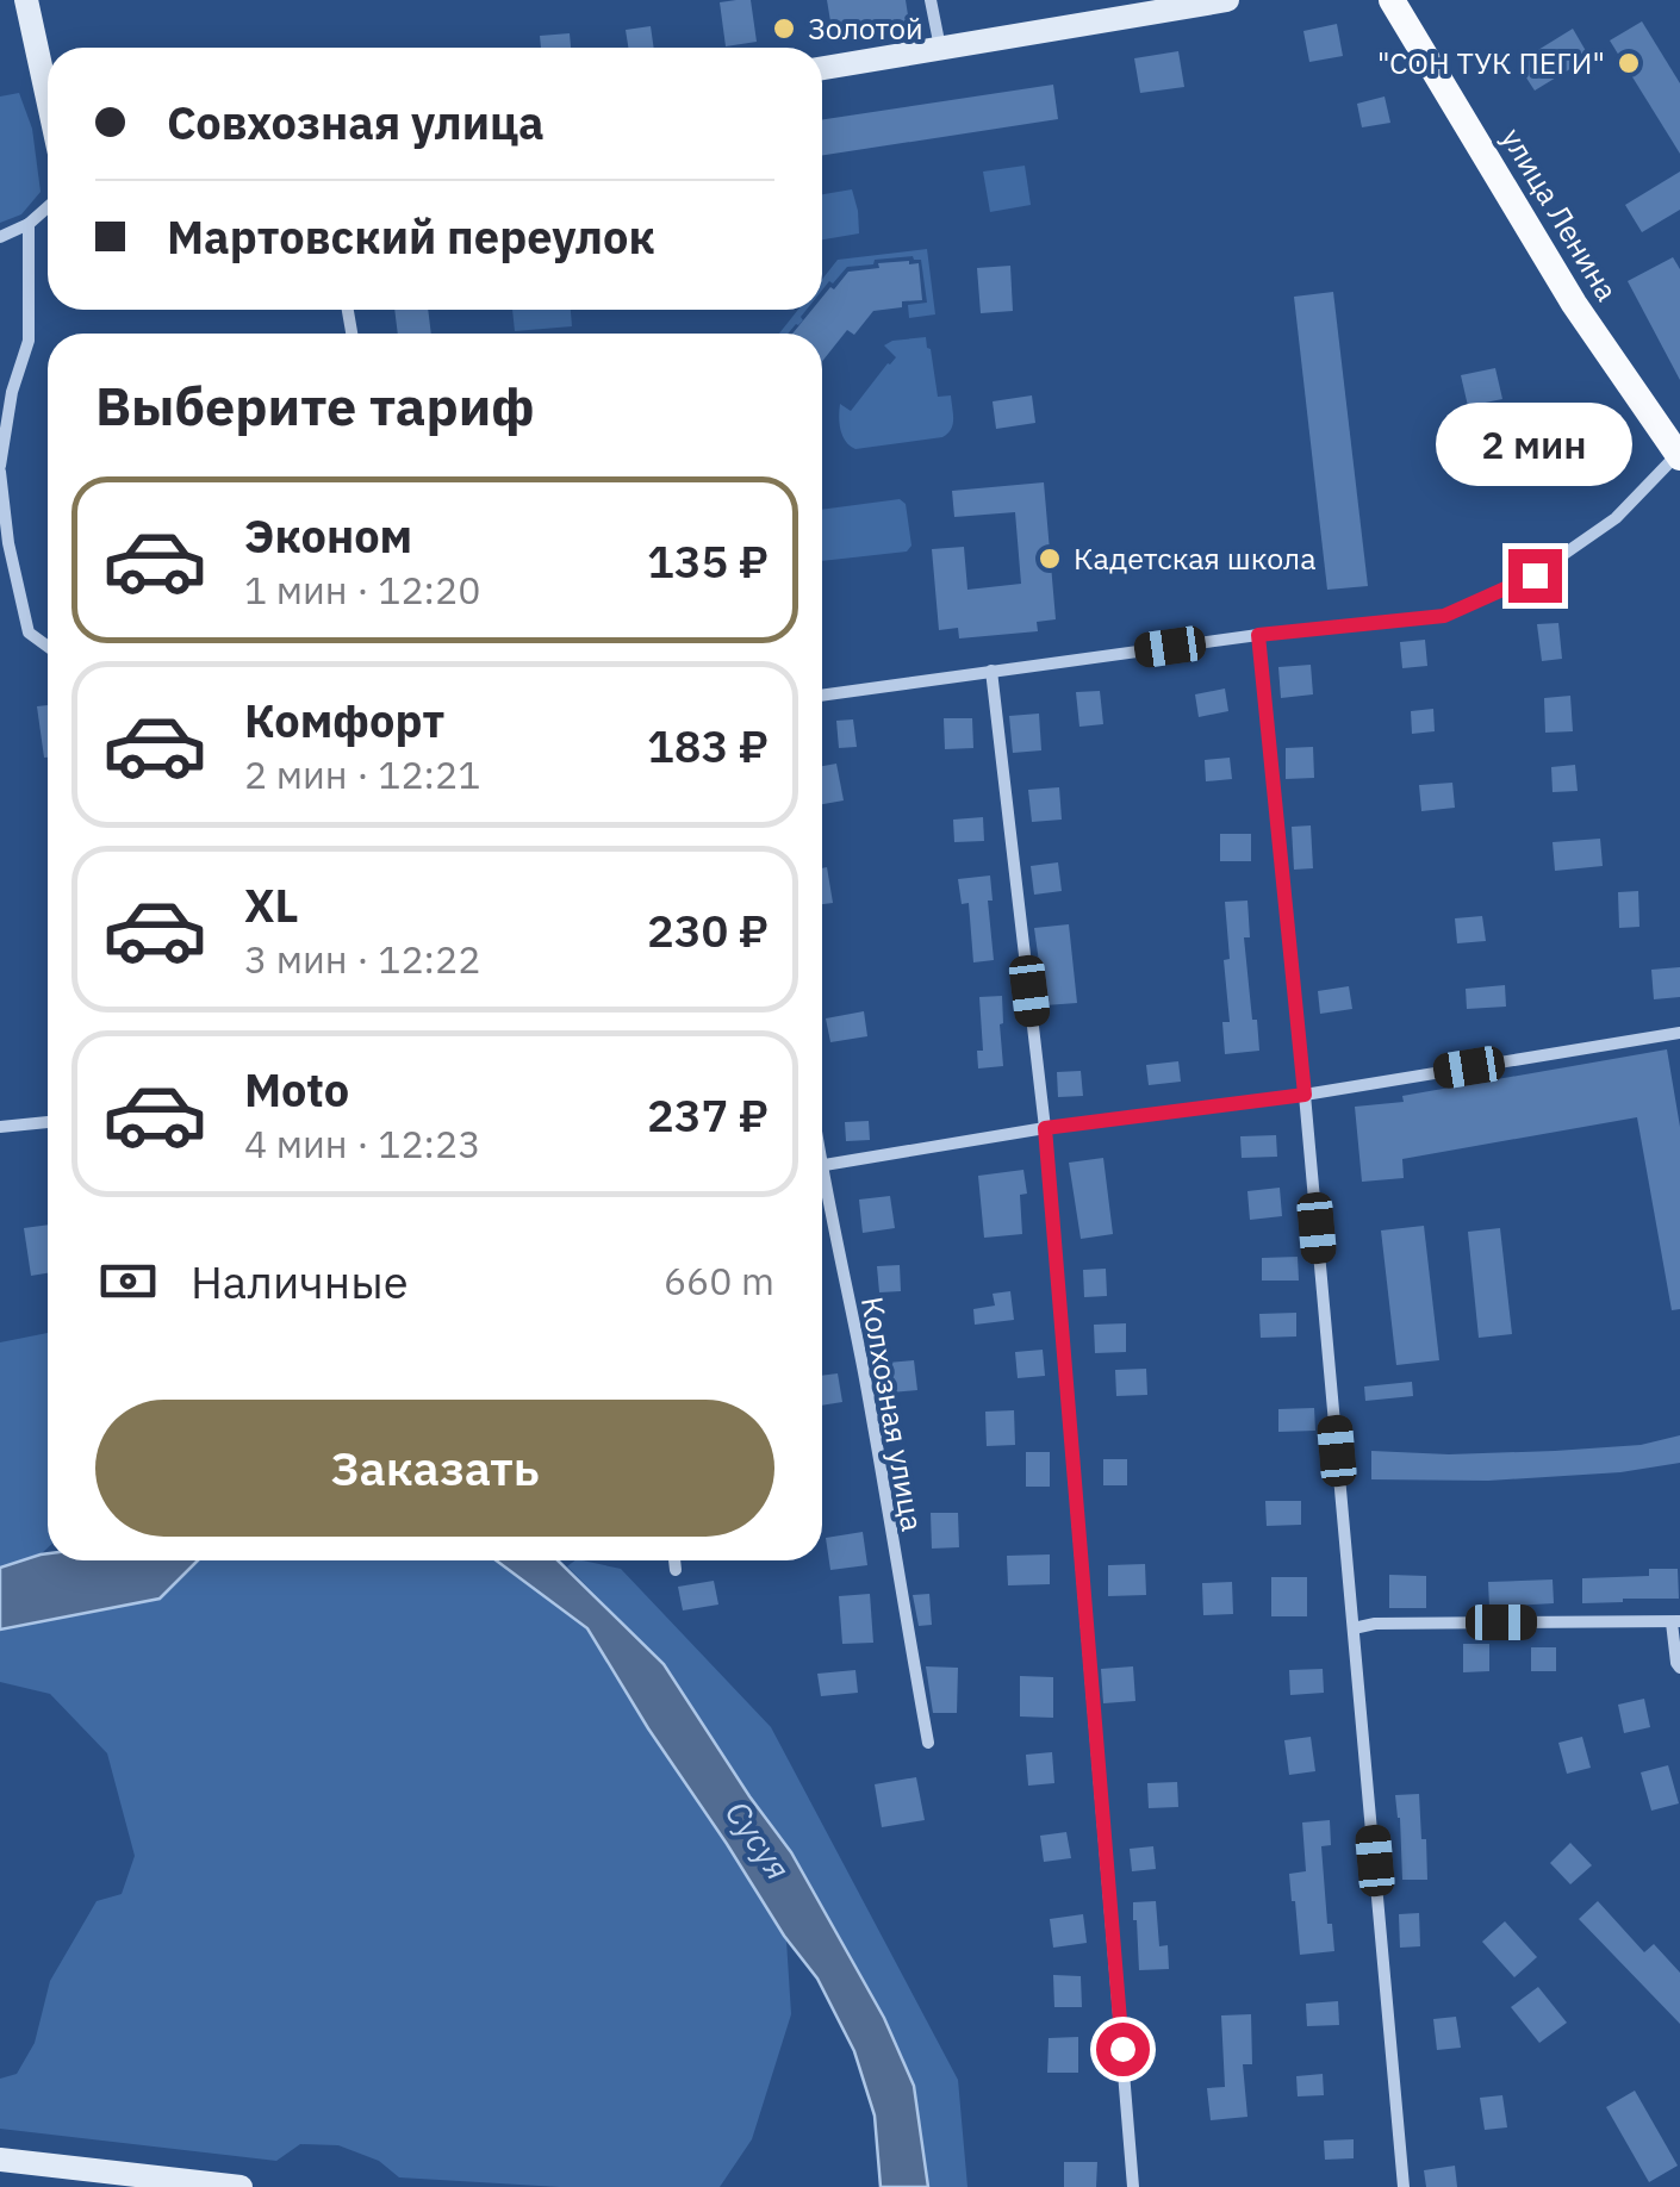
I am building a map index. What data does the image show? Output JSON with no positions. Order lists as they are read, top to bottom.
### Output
{
  "streets": {
    "main road": ["улица Ленина"],
    "street": ["Колхозная улица"]
  },
  "water": ["Сусуя"],
  "places": ["Золотой", "\"СОН ТУК ПЕГИ\"", "Кадетская школа"],
  "page": {
    "banner": ["Совхозная улица", "Мартовский переулок"],
    "heading": "Выберите тариф",
    "bubble": "2 мин",
    "list": [
      {
        "name": "Эконом",
        "note": "1 мин · 12:20",
        "value": "135 ₽"
      },
      {
        "name": "Комфорт",
        "note": "2 мин · 12:21",
        "value": "183 ₽"
      },
      {
        "name": "XL",
        "note": "3 мин · 12:22",
        "value": "230 ₽"
      },
      {
        "name": "Moto",
        "note": "4 мин · 12:23",
        "value": "237 ₽"
      }
    ],
    "pay": ["Наличные", "660 m"],
    "buttons": "Заказать"
  }
}
